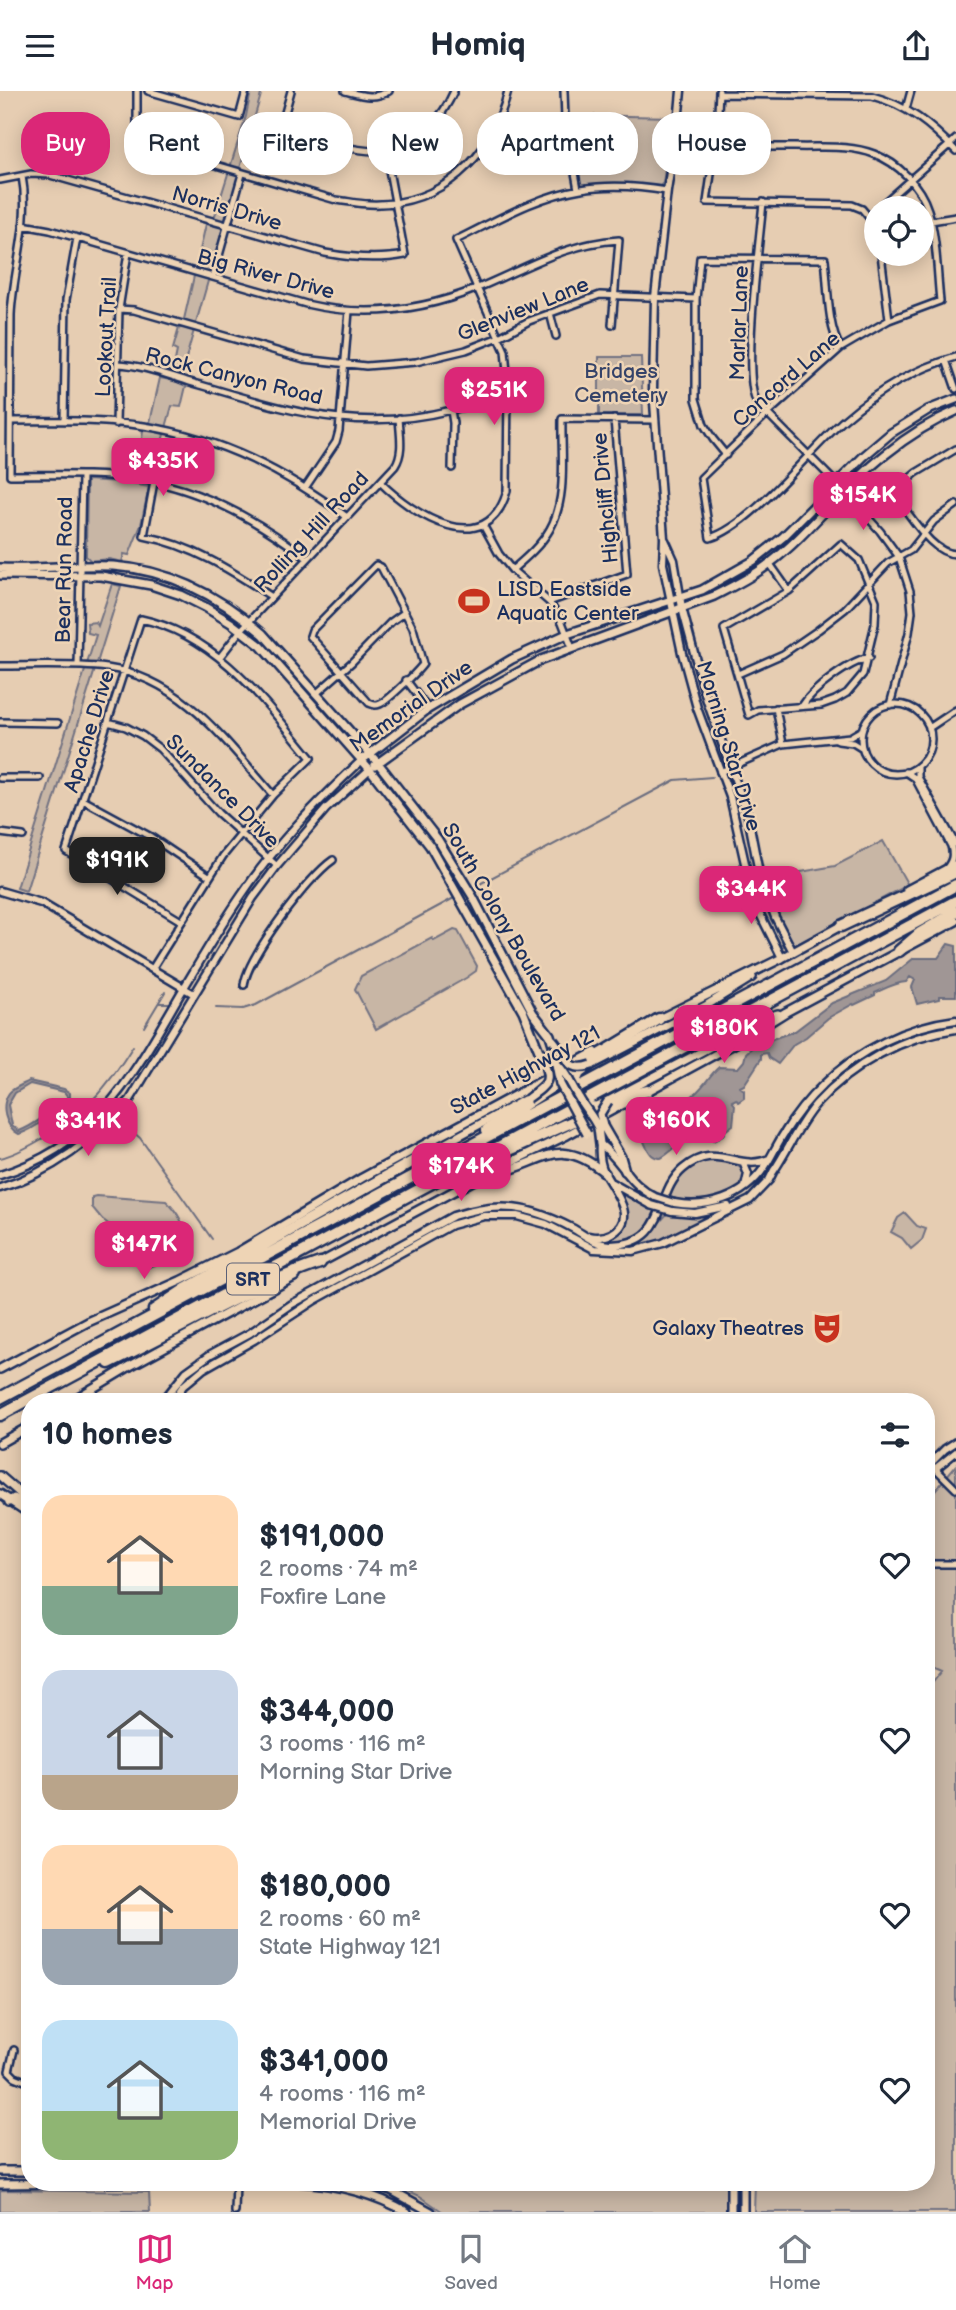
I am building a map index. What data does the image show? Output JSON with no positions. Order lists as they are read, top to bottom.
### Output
{
  "streets": {
    "highway": ["SRT"],
    "main road": ["Memorial Drive", "South Colony Boulevard", "State Highway 121"],
    "street": [
      "Norris Drive",
      "Big River Drive",
      "Glenview Lane",
      "Marlar Lane",
      "Lookout Trail",
      "Rock Canyon Road",
      "Concord Lane",
      "Highcliff Drive",
      "Rolling Hill Road",
      "Bear Run Road",
      "Apache Drive",
      "Morning Star Drive",
      "Sundance Drive"
    ]
  },
  "crossings": [
    ["Big River Drive", "Glenview Lane"],
    ["Big River Drive", "Lookout Trail"],
    ["Glenview Lane", "Lookout Trail"],
    ["Glenview Lane", "Morning Star Drive"],
    ["Marlar Lane", "Concord Lane"],
    ["Marlar Lane", "Memorial Drive"],
    ["Lookout Trail", "Rock Canyon Road"],
    ["Rock Canyon Road", "Rolling Hill Road"],
    ["Rolling Hill Road", "Apache Drive"],
    ["Rolling Hill Road", "South Colony Boulevard"],
    ["Bear Run Road", "South Colony Boulevard"],
    ["Memorial Drive", "Morning Star Drive"],
    ["Memorial Drive", "Sundance Drive"],
    ["Memorial Drive", "South Colony Boulevard"],
    ["Apache Drive", "Sundance Drive"],
    ["Morning Star Drive", "State Highway 121"]
  ],
  "parks": ["Bridges Cemetery"],
  "places": {
    "sports": ["LISD Eastside Aquatic Center"],
    "theatre": ["Galaxy Theatres"]
  },
  "page": {
    "header": "Homiq",
    "chip": [
      "Buy",
      "Rent",
      "Filters",
      "New",
      "Apartment",
      "House"
    ],
    "price": [
      "$251K",
      "$435K",
      "$154K",
      "$191K",
      "$344K",
      "$180K",
      "$160K",
      "$341K",
      "$174K",
      "$147K"
    ],
    "heading": "10 homes",
    "list": [
      {
        "name": "$191,000",
        "note": "2 rooms · 74 m² · Foxfire Lane"
      },
      {
        "name": "$344,000",
        "note": "3 rooms · 116 m² · Morning Star Drive"
      },
      {
        "name": "$180,000",
        "note": "2 rooms · 60 m² · State Highway 121"
      },
      {
        "name": "$341,000",
        "note": "4 rooms · 116 m² · Memorial Drive"
      }
    ],
    "tabs": ["Map", "Saved", "Home"]
  }
}
